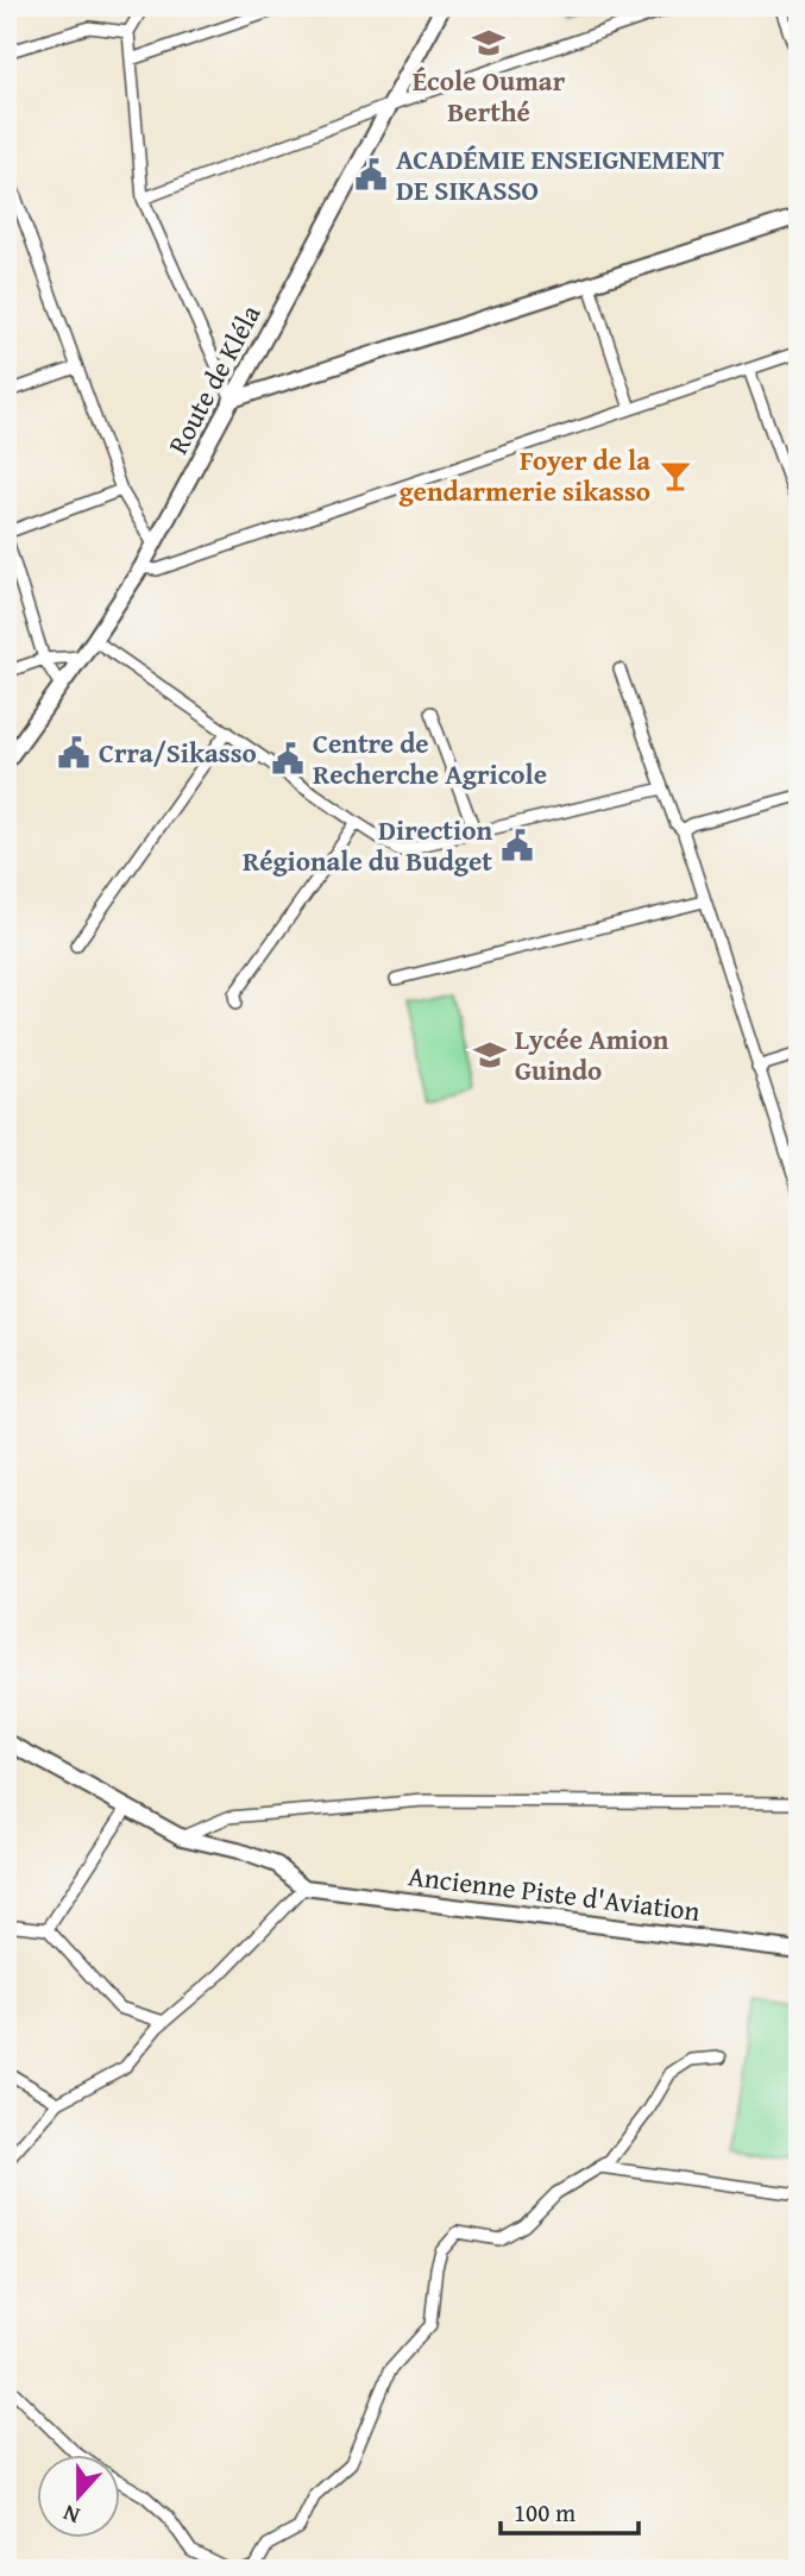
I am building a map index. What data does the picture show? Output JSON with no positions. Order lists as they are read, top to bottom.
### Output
{
  "streets": {
    "street": ["Route de Kléla", "Ancienne Piste d'Aviation"]
  },
  "places": {
    "school or university": ["École Oumar Berthé", "Lycée Amion Guindo"],
    "public building": [
      "ACADÉMIE ENSEIGNEMENT DE SIKASSO",
      "Crra/Sikasso",
      "Centre de Recherche Agricole",
      "Direction Régionale du Budget"
    ],
    "bar": ["Foyer de la gendarmerie sikasso"]
  },
  "scale_bar": "100 m",
  "north": "bottom"
}
